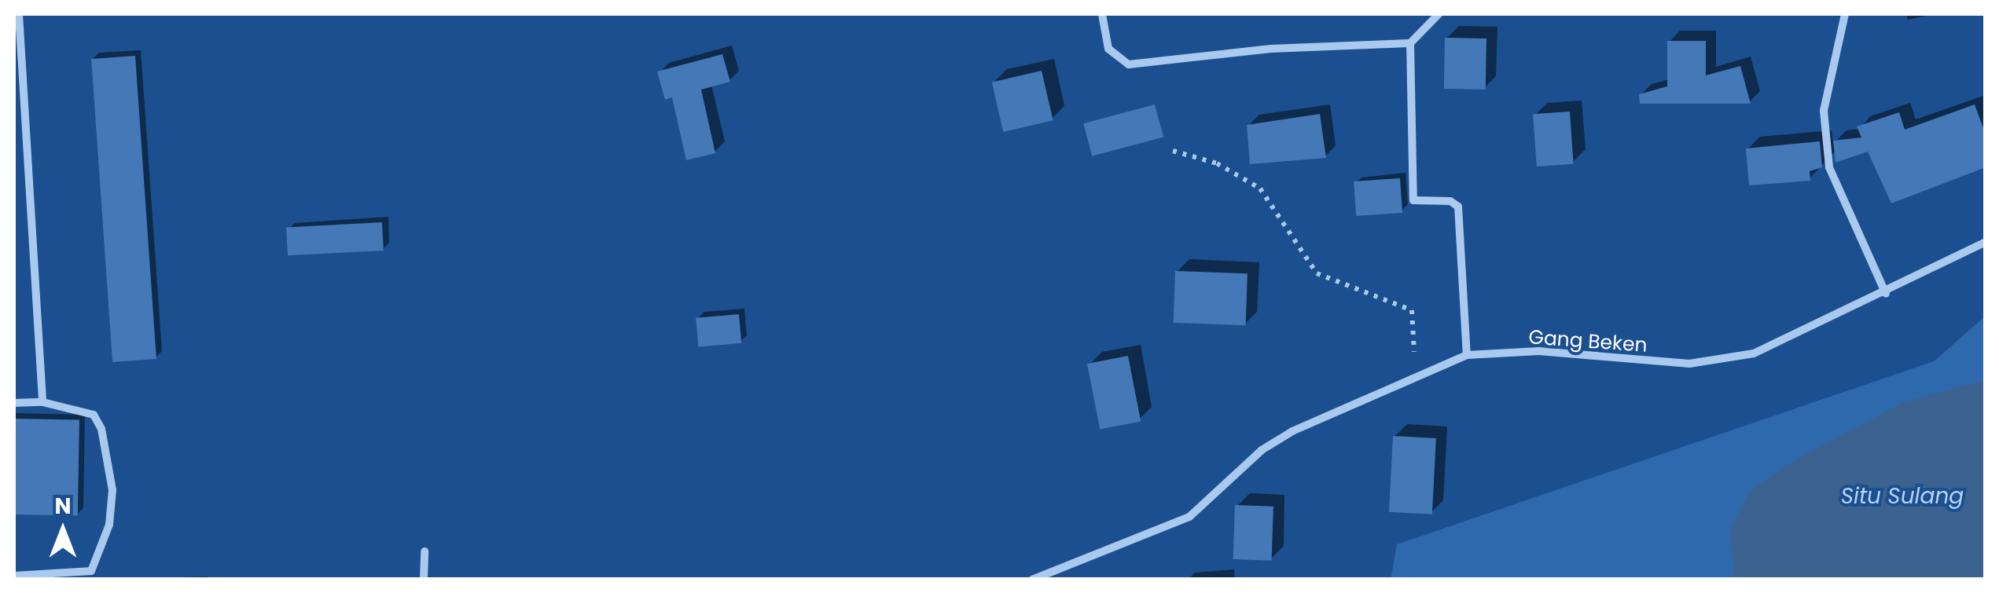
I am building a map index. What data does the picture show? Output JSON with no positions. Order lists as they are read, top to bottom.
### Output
{
  "streets": {
    "street": ["Gang Beken"]
  },
  "water": ["Situ Sulang"],
  "north": "top"
}
